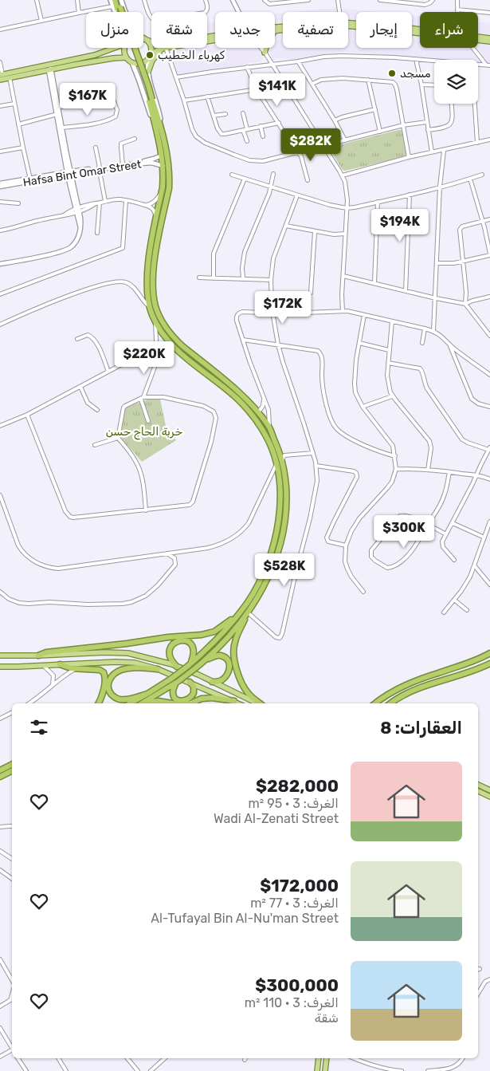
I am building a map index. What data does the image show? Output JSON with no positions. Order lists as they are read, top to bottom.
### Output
{
  "streets": {
    "street": ["Hafsa Bint Omar Street"]
  },
  "parks": ["خربة الحاج حسن"],
  "places": ["كهرباء الخطيب", "مسجد"],
  "page": {
    "chip": [
      "شراء",
      "إيجار",
      "تصفية",
      "جديد",
      "شقة",
      "منزل"
    ],
    "price": [
      "$141K",
      "$167K",
      "$282K",
      "$194K",
      "$172K",
      "$220K",
      "$300K",
      "$528K"
    ],
    "heading": "العقارات: 8",
    "list": [
      {
        "name": "$282,000",
        "note": "الغرف: 3 · 95 m² · Wadi Al-Zenati Street"
      },
      {
        "name": "$172,000",
        "note": "الغرف: 3 · 77 m² · Al-Tufayal Bin Al-Nu'man Street"
      },
      {
        "name": "$300,000",
        "note": "الغرف: 3 · 110 m² · شقة"
      }
    ]
  }
}
